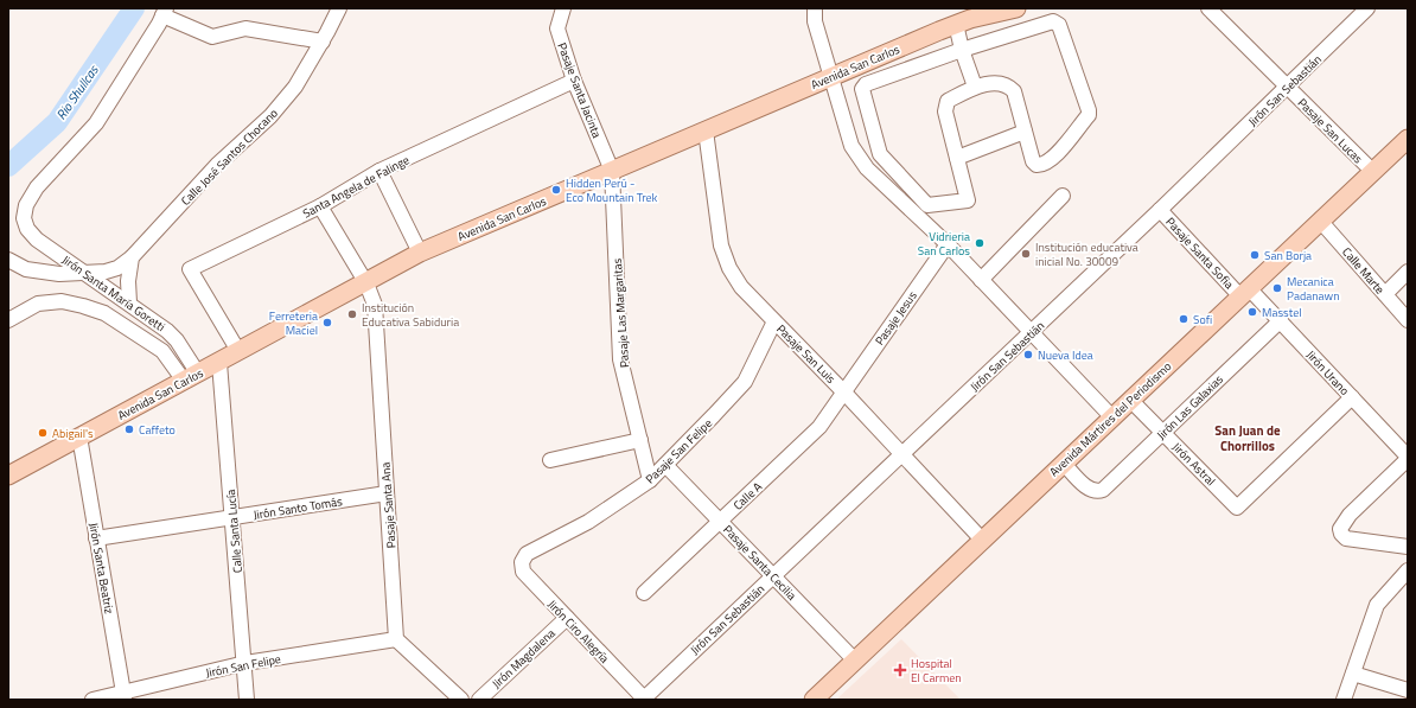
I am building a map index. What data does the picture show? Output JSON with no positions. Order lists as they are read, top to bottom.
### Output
{
  "streets": {
    "main road": ["Avenida San Carlos", "Avenida Mártires del Periodismo"],
    "street": [
      "Pasaje Santa Jacinta",
      "Jirón San Sebastián",
      "Pasaje San Lucas",
      "Calle José Santos Chocano",
      "Santa Angela de Falinge",
      "Pasaje Santa Sofia",
      "Calle Marte",
      "Jirón Santa María Goretti",
      "Pasaje Las Margaritas",
      "Pasaje Jesus",
      "Pasaje San Luis",
      "Jirón Urano",
      "Jirón Las Galaxias",
      "Pasaje San Felipe",
      "Jirón Astral",
      "Calle A",
      "Pasaje Santa Ana",
      "Jirón Santo Tomás",
      "Calle Santa Lucía",
      "Pasaje Santa Cecilia",
      "Jirón Santa Beatriz",
      "Jirón Ciro Alegría",
      "Jirón Magdalena",
      "Jirón San Felipe"
    ]
  },
  "crossings": [
    ["Avenida San Carlos", "Pasaje Santa Jacinta"],
    ["Avenida San Carlos", "Santa Angela de Falinge"],
    ["Avenida San Carlos", "Jirón Santa María Goretti"],
    ["Avenida San Carlos", "Pasaje Las Margaritas"],
    ["Avenida San Carlos", "Pasaje San Luis"],
    ["Avenida San Carlos", "Pasaje Santa Ana"],
    ["Avenida San Carlos", "Calle Santa Lucía"],
    ["Avenida San Carlos", "Jirón Santa Beatriz"],
    ["Pasaje Santa Jacinta", "Santa Angela de Falinge"],
    ["Pasaje Santa Jacinta", "Pasaje Las Margaritas"],
    ["Jirón San Sebastián", "Pasaje San Lucas"],
    ["Jirón San Sebastián", "Pasaje Santa Sofia"],
    ["Jirón San Sebastián", "Pasaje San Luis"],
    ["Jirón San Sebastián", "Pasaje Santa Cecilia"],
    ["Jirón San Sebastián", "Jirón Ciro Alegría"],
    ["Pasaje San Lucas", "Avenida Mártires del Periodismo"],
    ["Calle José Santos Chocano", "Jirón Santa María Goretti"],
    ["Santa Angela de Falinge", "Pasaje Santa Ana"],
    ["Pasaje Santa Sofia", "Jirón Urano"],
    ["Pasaje Santa Sofia", "Avenida Mártires del Periodismo"],
    ["Calle Marte", "Avenida Mártires del Periodismo"],
    ["Pasaje Las Margaritas", "Pasaje San Felipe"],
    ["Pasaje Jesus", "Pasaje San Luis"],
    ["Pasaje Jesus", "Calle A"],
    ["Pasaje San Luis", "Avenida Mártires del Periodismo"],
    ["Pasaje San Luis", "Pasaje San Felipe"],
    ["Pasaje San Luis", "Calle A"],
    ["Jirón Urano", "Jirón Las Galaxias"],
    ["Jirón Urano", "Avenida Mártires del Periodismo"],
    ["Jirón Urano", "Jirón Astral"],
    ["Jirón Las Galaxias", "Avenida Mártires del Periodismo"],
    ["Jirón Las Galaxias", "Jirón Astral"],
    ["Avenida Mártires del Periodismo", "Jirón Astral"],
    ["Avenida Mártires del Periodismo", "Pasaje Santa Cecilia"],
    ["Pasaje San Felipe", "Pasaje Santa Cecilia"],
    ["Pasaje San Felipe", "Jirón Ciro Alegría"],
    ["Calle A", "Pasaje Santa Cecilia"],
    ["Pasaje Santa Ana", "Jirón Santo Tomás"],
    ["Pasaje Santa Ana", "Jirón San Felipe"],
    ["Jirón Santo Tomás", "Calle Santa Lucía"],
    ["Jirón Santo Tomás", "Jirón Santa Beatriz"],
    ["Calle Santa Lucía", "Jirón San Felipe"],
    ["Jirón Santa Beatriz", "Jirón San Felipe"],
    ["Jirón Ciro Alegría", "Jirón Magdalena"]
  ],
  "districts": ["San Juan de Chorrillos"],
  "water": ["Rio Shullcas"],
  "places": {
    "other": [
      "Hidden Perú - Eco Mountain Trek",
      "Vidrieria San Carlos",
      "Institución educativa inicial No. 30009",
      "San Borja",
      "Mecanica Padanawn",
      "Masstel",
      "Institución Educativa Sabiduria",
      "Sofi",
      "Ferreteria Maciel",
      "Nueva Idea",
      "Caffeto",
      "Abigail's"
    ],
    "health": ["Hospital El Carmen"]
  }
}
